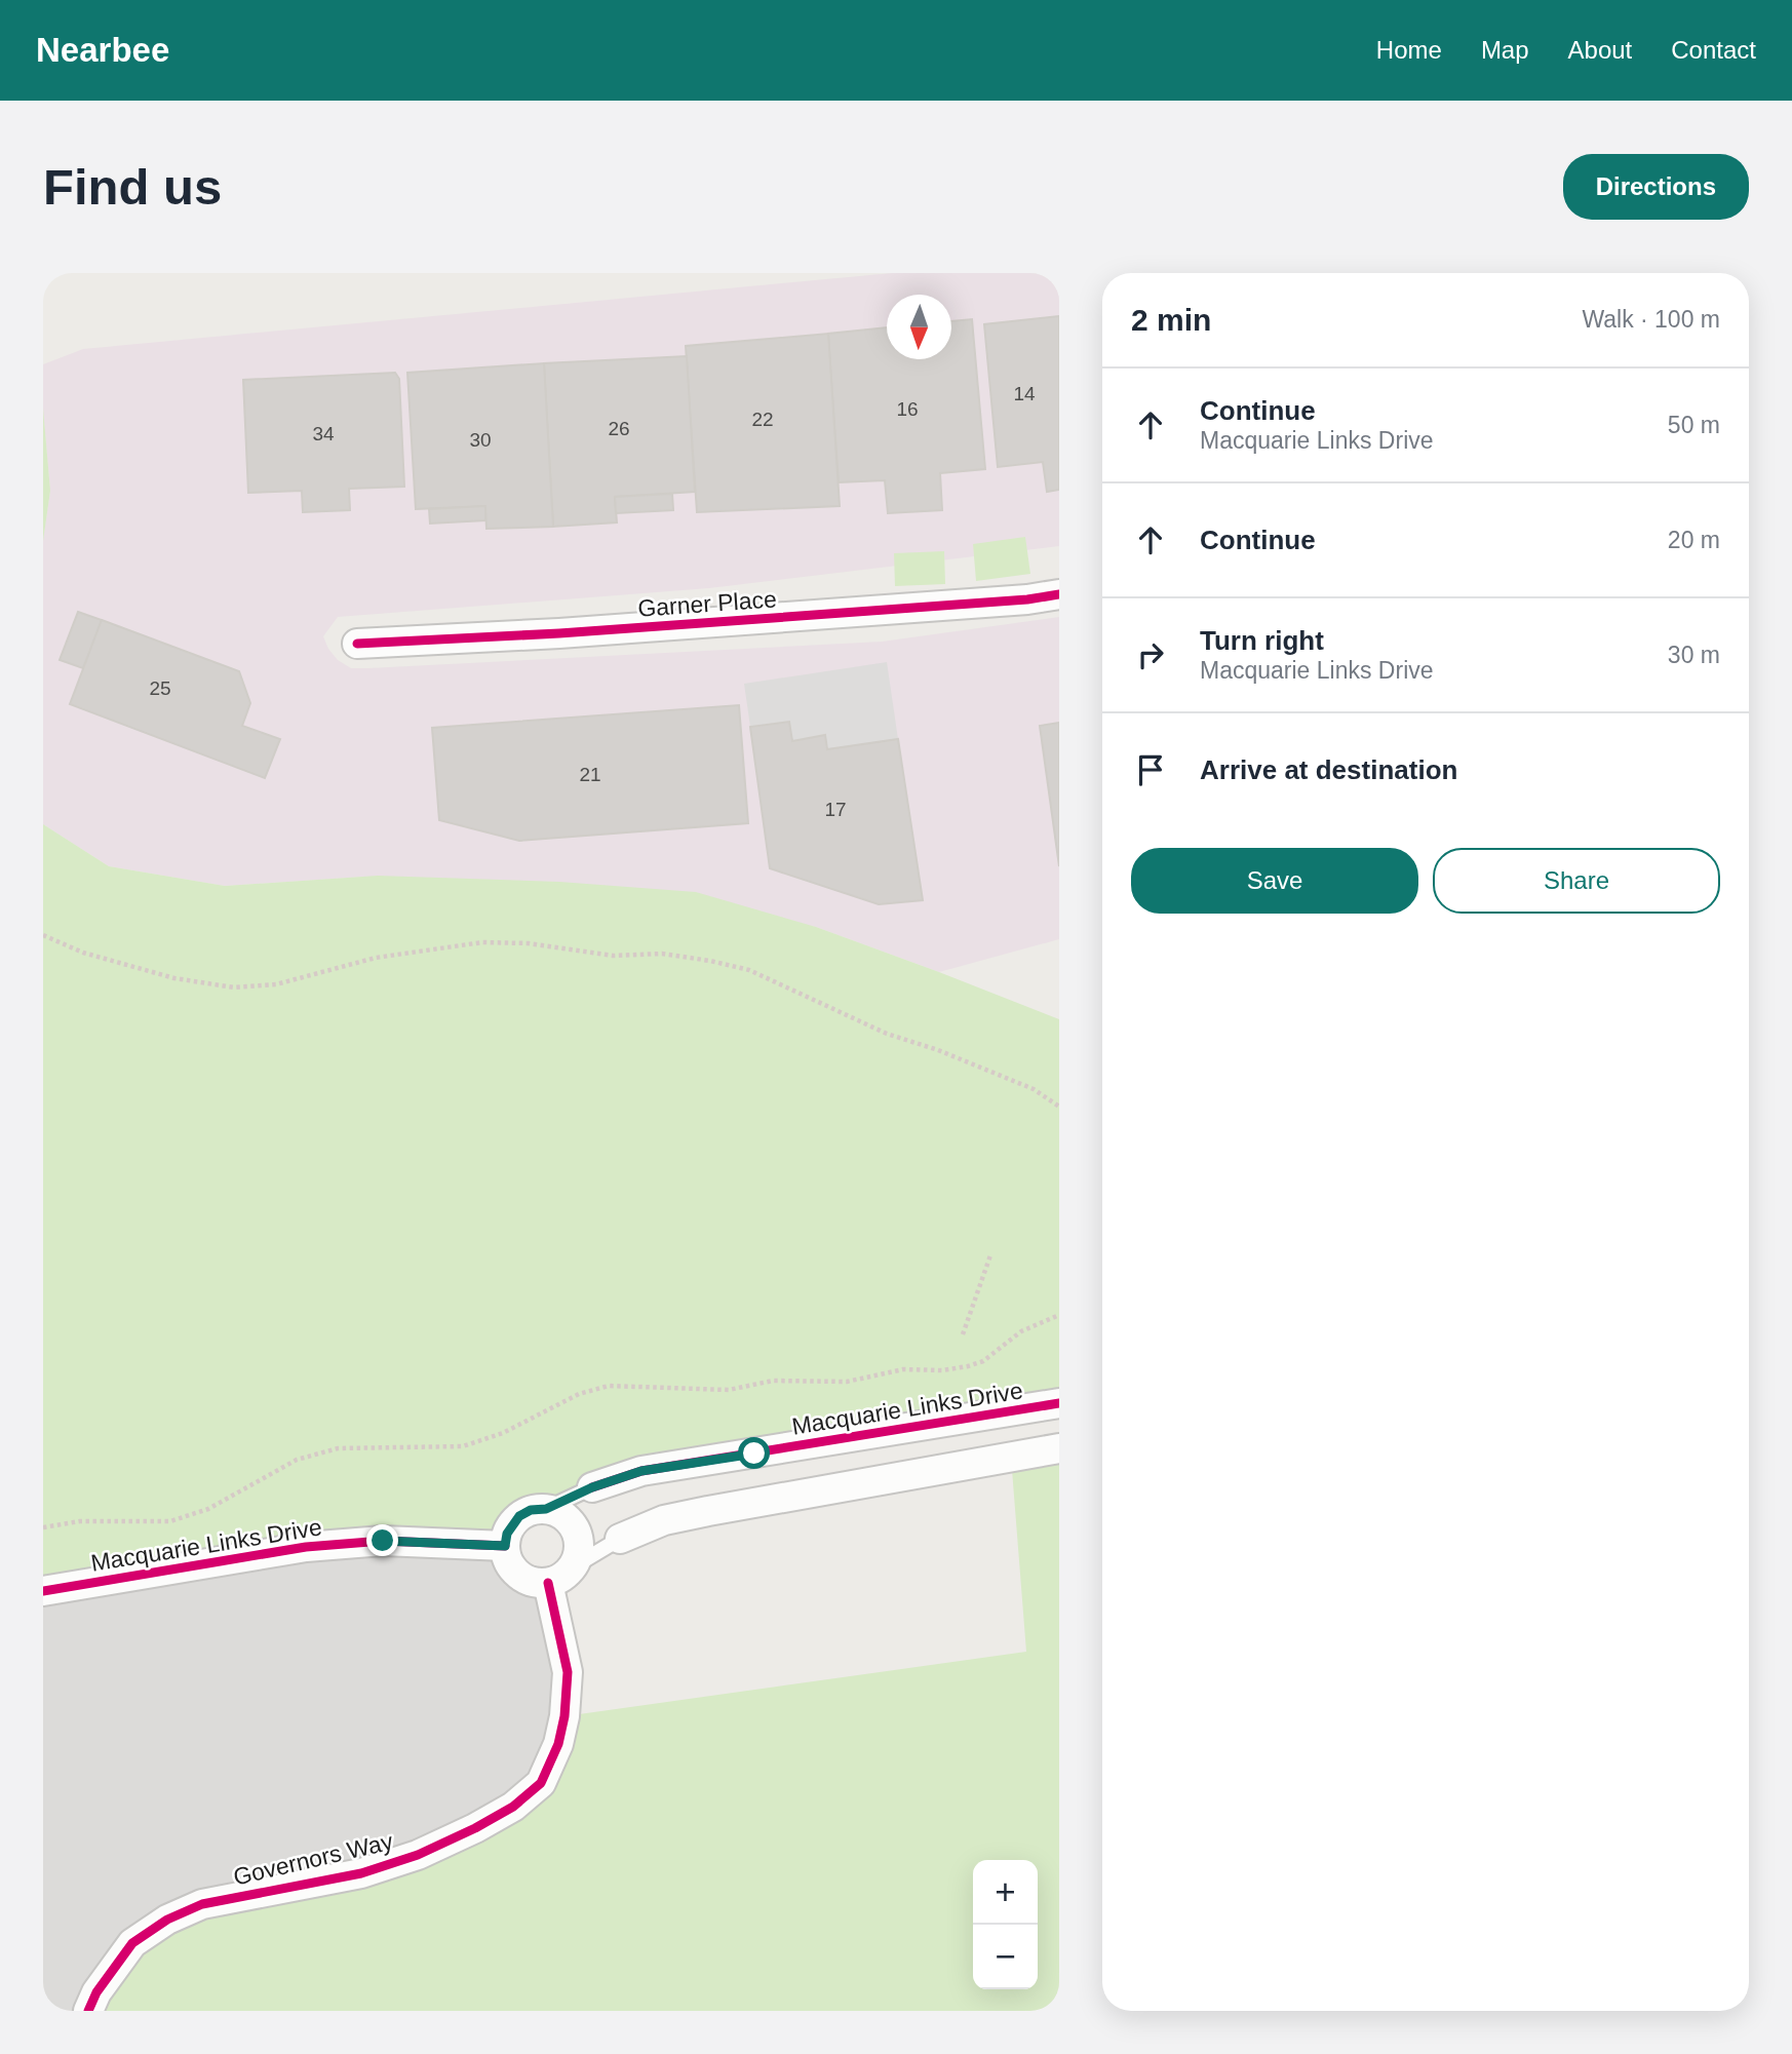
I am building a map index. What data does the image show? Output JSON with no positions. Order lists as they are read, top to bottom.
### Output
{
  "streets": {
    "street": ["Garner Place", "Macquarie Links Drive", "Governors Way"]
  },
  "crossings": [
    ["Macquarie Links Drive", "Governors Way"]
  ],
  "house_numbers": [
    "14",
    "16",
    "22",
    "26",
    "34",
    "30",
    "25",
    "21",
    "17"
  ],
  "north": "bottom",
  "page": {
    "header": "Nearbee",
    "nav": [
      "Home",
      "Map",
      "About",
      "Contact"
    ],
    "buttons": [
      "Directions",
      ["Save", "Share"]
    ],
    "title": "Find us",
    "heading": ["2 min", "Walk · 100 m"],
    "list": [
      ["Continue", "Macquarie Links Drive", "50 m"],
      ["Continue", "20 m"],
      ["Turn right", "Macquarie Links Drive", "30 m"],
      "Arrive at destination"
    ],
    "map_buttons": ["+", "−"]
  }
}
